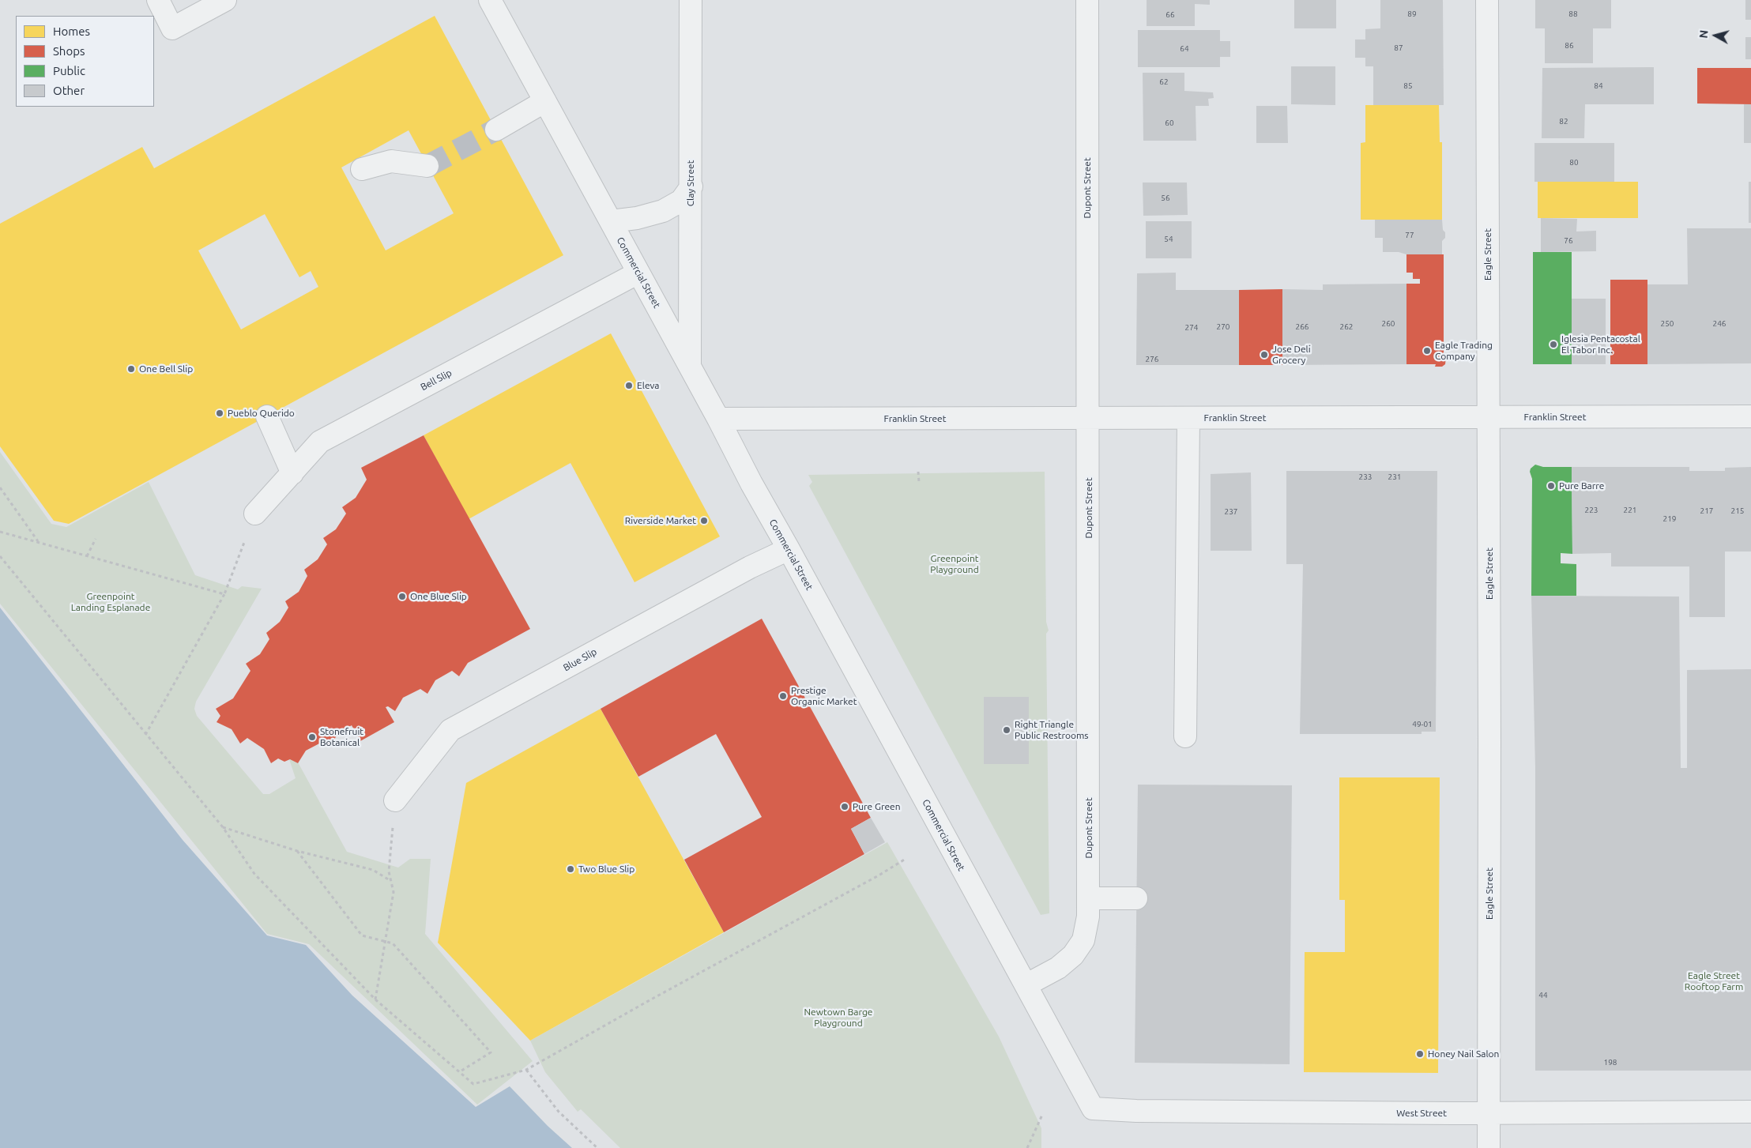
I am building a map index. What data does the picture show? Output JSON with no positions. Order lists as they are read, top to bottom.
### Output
{
  "streets": {
    "street": [
      "Clay Street",
      "Dupont Street",
      "Eagle Street",
      "Commercial Street",
      "Bell Slip",
      "Franklin Street",
      "Blue Slip",
      "West Street"
    ]
  },
  "crossings": [
    ["Clay Street", "Commercial Street"],
    ["Dupont Street", "Commercial Street"],
    ["Dupont Street", "Franklin Street"],
    ["Eagle Street", "Franklin Street"],
    ["Eagle Street", "West Street"],
    ["Commercial Street", "Bell Slip"],
    ["Commercial Street", "Franklin Street"],
    ["Commercial Street", "Blue Slip"],
    ["Commercial Street", "West Street"]
  ],
  "parks": [
    "Greenpoint Playground",
    "Greenpoint Landing Esplanade",
    "Eagle Street Rooftop Farm",
    "Newtown Barge Playground"
  ],
  "places": [
    "Iglesia Pentacostal El Tabor Inc.",
    "Eagle Trading Company",
    "Jose Deli Grocery",
    "One Bell Slip",
    "Eleva",
    "Pueblo Querido",
    "Pure Barre",
    "Riverside Market",
    "One Blue Slip",
    "Prestige Organic Market",
    "Right Triangle Public Restrooms",
    "Stonefruit Botanical",
    "Pure Green",
    "Two Blue Slip",
    "Honey Nail Salon"
  ],
  "house_numbers": [
    "89",
    "88",
    "66",
    "86",
    "87",
    "64",
    "62",
    "85",
    "84",
    "82",
    "60",
    "80",
    "56",
    "77",
    "54",
    "76",
    "260",
    "250",
    "246",
    "270",
    "266",
    "262",
    "274",
    "276",
    "233",
    "231",
    "223",
    "221",
    "217",
    "215",
    "237",
    "219",
    "49-01",
    "44",
    "198"
  ],
  "legend": [
    "Homes",
    "Shops",
    "Public",
    "Other"
  ],
  "north": "left"
}
